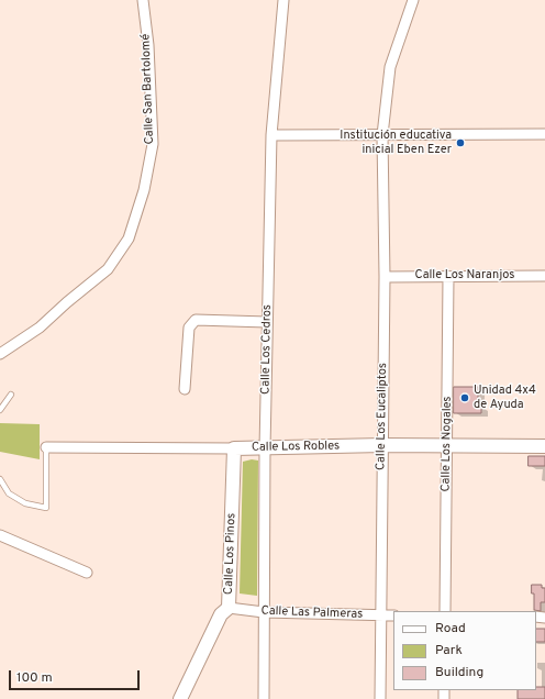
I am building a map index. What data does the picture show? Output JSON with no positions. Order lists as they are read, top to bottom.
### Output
{
  "streets": {
    "street": [
      "Calle San Bartolomé",
      "Calle Los Naranjos",
      "Calle Los Cedros",
      "Calle Los Eucaliptos",
      "Calle Los Nogales",
      "Calle Los Robles",
      "Calle Los Pinos",
      "Calle Las Palmeras"
    ]
  },
  "crossings": [
    ["Calle Los Naranjos", "Calle Los Eucaliptos"],
    ["Calle Los Naranjos", "Calle Los Nogales"],
    ["Calle Los Cedros", "Calle Los Robles"],
    ["Calle Los Cedros", "Calle Las Palmeras"],
    ["Calle Los Eucaliptos", "Calle Los Robles"],
    ["Calle Los Eucaliptos", "Calle Las Palmeras"],
    ["Calle Los Nogales", "Calle Los Robles"],
    ["Calle Los Robles", "Calle Los Pinos"],
    ["Calle Los Pinos", "Calle Las Palmeras"]
  ],
  "places": ["Institución educativa inicial Eben Ezer", "Unidad 4x4 de Ayuda"],
  "legend": ["Road", "Park", "Building"],
  "scale_bar": "100 m"
}
